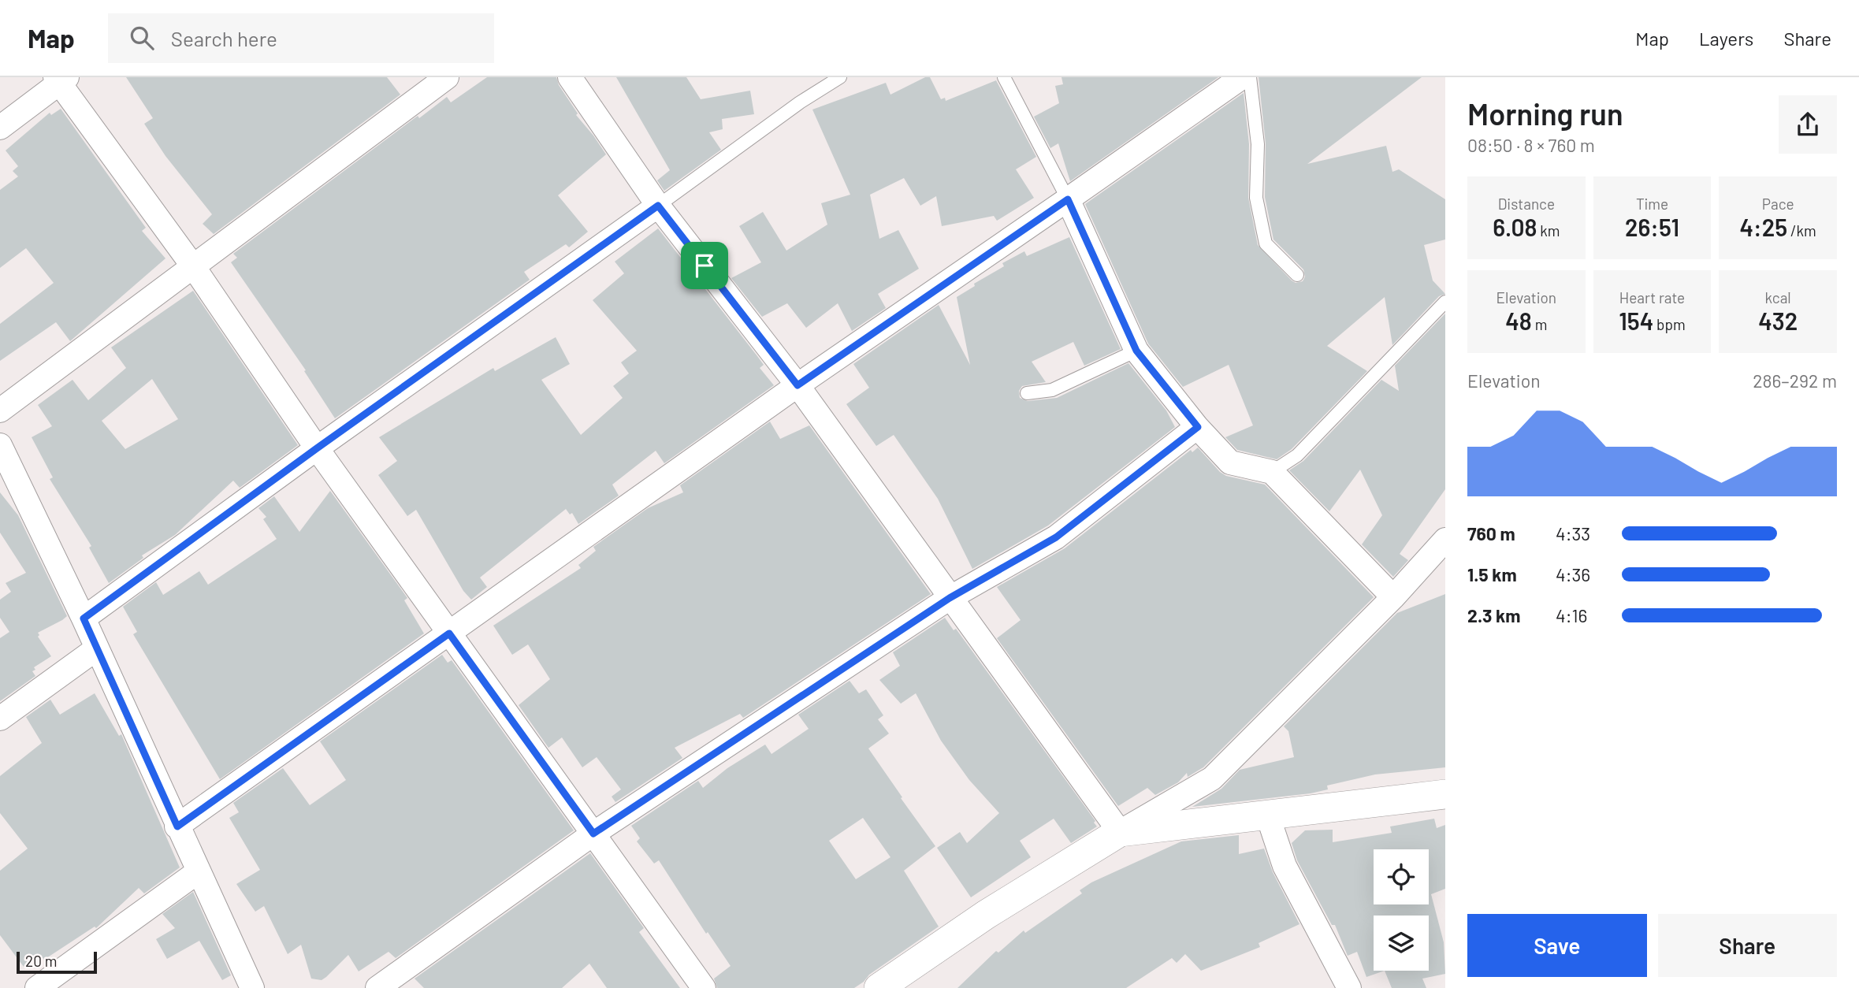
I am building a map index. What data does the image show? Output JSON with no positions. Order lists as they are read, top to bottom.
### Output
{
  "scale_bar": "20 m",
  "page": {
    "header": "Map",
    "search": "Search here",
    "nav": ["Map", "Layers", "Share"],
    "heading": ["Morning run", "08:50 · 8 × 760 m"],
    "stats": [
      ["Distance", "6.08 km"],
      ["Time", "26:51"],
      ["Pace", "4:25 /km"],
      ["Elevation", "48 m"],
      ["Heart rate", "154 bpm"],
      ["kcal", "432"]
    ],
    "chart": ["Elevation", "286–292 m"],
    "list": [
      {
        "name": "760 m",
        "note": "4:33"
      },
      {
        "name": "1.5 km",
        "note": "4:36"
      },
      {
        "name": "2.3 km",
        "note": "4:16"
      }
    ],
    "buttons": ["Save", "Share"],
    "scale": "20 m"
  }
}
